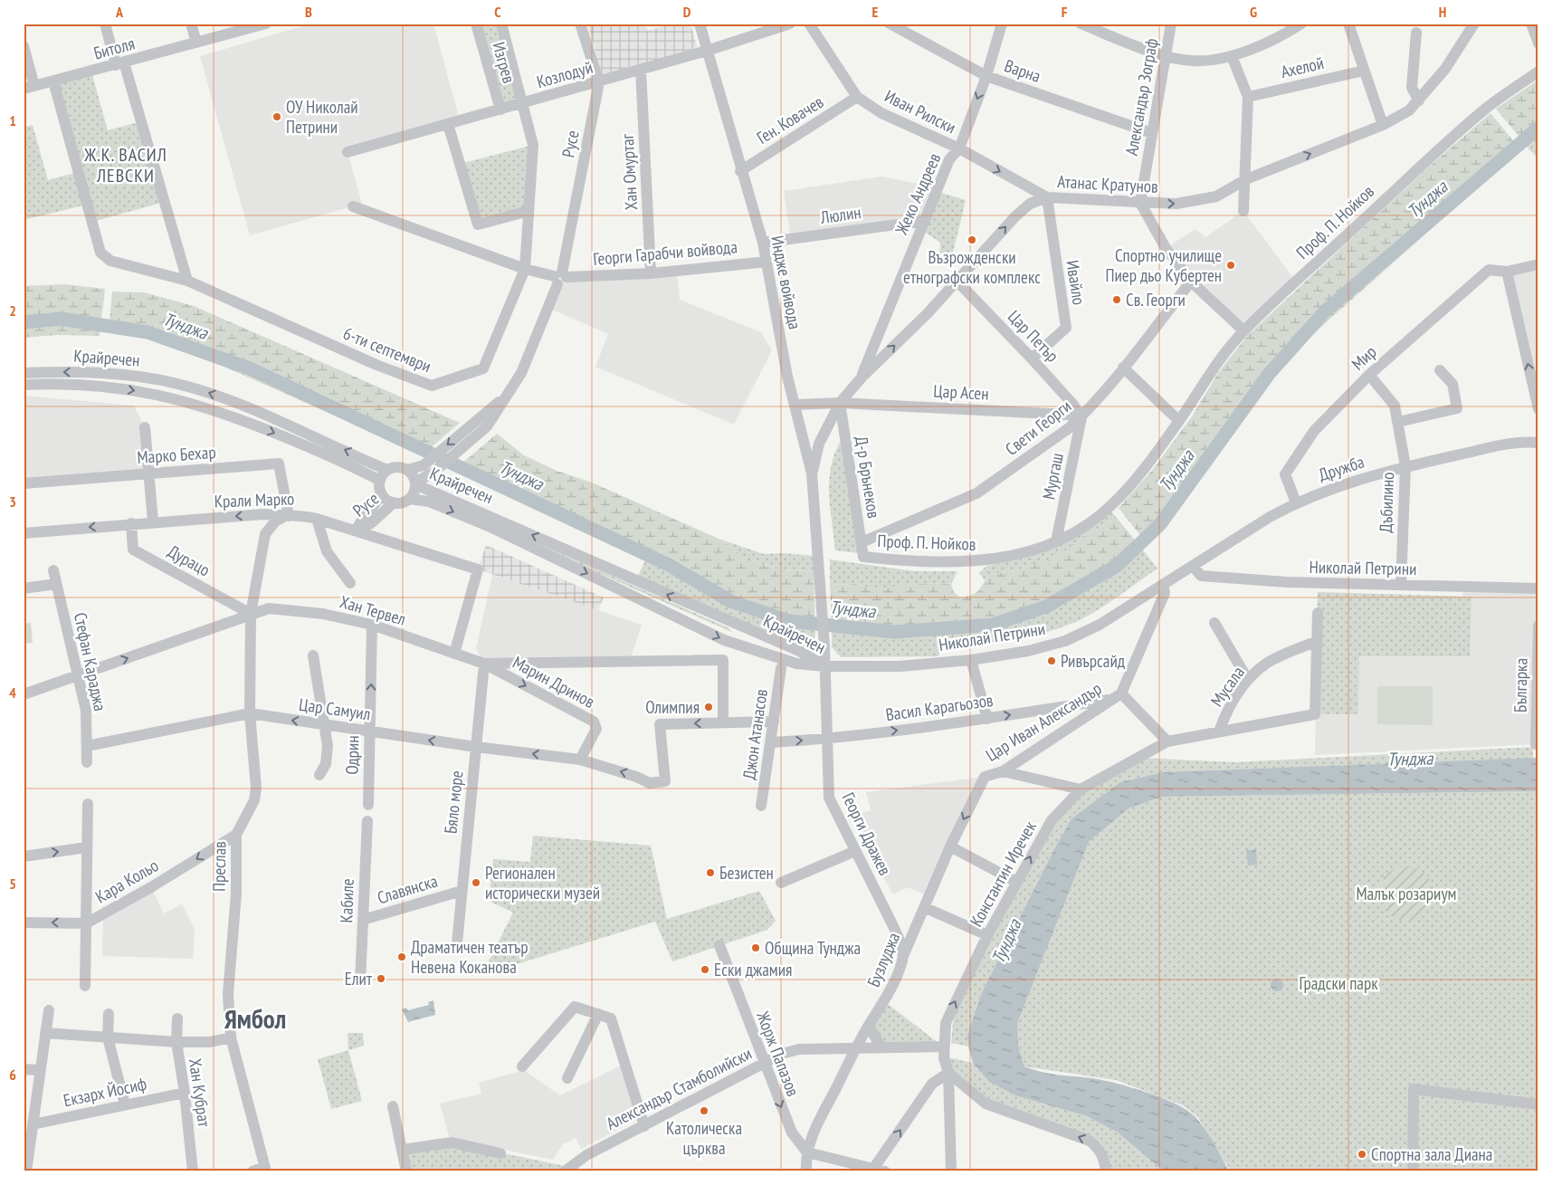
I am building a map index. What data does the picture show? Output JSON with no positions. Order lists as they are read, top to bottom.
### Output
{
  "streets": {
    "street": [
      "Битоля",
      "Изгрев",
      "Ахелой",
      "Варна",
      "Козлодуй",
      "Александър Зограф",
      "Иван Рилски",
      "Ген. Ковачев",
      "Русе",
      "Хан Омуртаг",
      "Атанас Кратунов",
      "Жеко Андреев",
      "Люлин",
      "Проф. П. Нойков",
      "Георги Гарабчи войвода",
      "Индже войвода",
      "Ивайло",
      "Цар Петър",
      "6-ти септември",
      "Крайречен",
      "Мир",
      "Цар Асен",
      "Свети Георги",
      "Марко Бехар",
      "Дружба",
      "Мургаш",
      "Д-р Брънеков",
      "Крали Марко",
      "Дъбилино",
      "Дурацо",
      "Николай Петрини",
      "Хан Тервел",
      "Стефан Караджа",
      "Марин Дринов",
      "Българка",
      "Мусала",
      "Васил Карагьозов",
      "Цар Самуил",
      "Цар Иван Александър",
      "Джон Атанасов",
      "Одрин",
      "Бяло море",
      "Георги Дражев",
      "Преслав",
      "Константин Иречек",
      "Кара Кольо",
      "Славянска",
      "Кабиле",
      "Бузлуджа",
      "Жорж Папазов",
      "Александър Стамболийски",
      "Екзарх Йосиф",
      "Хан Кубрат"
    ]
  },
  "crossings": [
    ["Битоля", "6-ти септември"],
    ["Изгрев", "Козлодуй"],
    ["Изгрев", "6-ти септември"],
    ["Варна", "Александър Зограф"],
    ["Варна", "Жеко Андреев"],
    ["Козлодуй", "Русе"],
    ["Козлодуй", "Хан Омуртаг"],
    ["Козлодуй", "Индже войвода"],
    ["Козлодуй", "6-ти септември"],
    ["Александър Зограф", "Атанас Кратунов"],
    ["Иван Рилски", "Ген. Ковачев"],
    ["Иван Рилски", "Атанас Кратунов"],
    ["Иван Рилски", "Жеко Андреев"],
    ["Иван Рилски", "Ивайло"],
    ["Ген. Ковачев", "Индже войвода"],
    ["Русе", "Георги Гарабчи войвода"],
    ["Русе", "Крайречен"],
    ["Русе", "Крали Марко"],
    ["Хан Омуртаг", "Георги Гарабчи войвода"],
    ["Атанас Кратунов", "Жеко Андреев"],
    ["Атанас Кратунов", "Индже войвода"],
    ["Атанас Кратунов", "Ивайло"],
    ["Атанас Кратунов", "Цар Петър"],
    ["Атанас Кратунов", "Цар Асен"],
    ["Атанас Кратунов", "Д-р Брънеков"],
    ["Жеко Андреев", "Люлин"],
    ["Люлин", "Индже войвода"],
    ["Проф. П. Нойков", "Мургаш"],
    ["Проф. П. Нойков", "Д-р Брънеков"],
    ["Георги Гарабчи войвода", "Индже войвода"],
    ["Георги Гарабчи войвода", "6-ти септември"],
    ["Индже войвода", "Цар Асен"],
    ["Индже войвода", "Георги Дражев"],
    ["Ивайло", "Цар Петър"],
    ["Цар Петър", "Цар Асен"],
    ["Цар Петър", "Свети Георги"],
    ["Цар Петър", "Мургаш"],
    ["Крайречен", "Николай Петрини"],
    ["Крайречен", "Георги Дражев"],
    ["Мир", "Дружба"],
    ["Мир", "Дъбилино"],
    ["Цар Асен", "Свети Георги"],
    ["Цар Асен", "Мургаш"],
    ["Цар Асен", "Д-р Брънеков"],
    ["Свети Георги", "Мургаш"],
    ["Свети Георги", "Д-р Брънеков"],
    ["Марко Бехар", "Крали Марко"],
    ["Марко Бехар", "Преслав"],
    ["Дружба", "Дъбилино"],
    ["Дружба", "Николай Петрини"],
    ["Крали Марко", "Дурацо"],
    ["Крали Марко", "Хан Тервел"],
    ["Крали Марко", "Преслав"],
    ["Дъбилино", "Николай Петрини"],
    ["Дурацо", "Хан Тервел"],
    ["Дурацо", "Преслав"],
    ["Николай Петрини", "Георги Дражев"],
    ["Хан Тервел", "Стефан Караджа"],
    ["Хан Тервел", "Марин Дринов"],
    ["Хан Тервел", "Цар Самуил"],
    ["Хан Тервел", "Одрин"],
    ["Хан Тервел", "Бяло море"],
    ["Хан Тервел", "Преслав"],
    ["Стефан Караджа", "Цар Самуил"],
    ["Марин Дринов", "Цар Самуил"],
    ["Марин Дринов", "Бяло море"],
    ["Васил Карагьозов", "Цар Иван Александър"],
    ["Васил Карагьозов", "Джон Атанасов"],
    ["Васил Карагьозов", "Георги Дражев"],
    ["Цар Самуил", "Одрин"],
    ["Цар Самуил", "Бяло море"],
    ["Цар Самуил", "Преслав"],
    ["Цар Иван Александър", "Константин Иречек"],
    ["Цар Иван Александър", "Бузлуджа"],
    ["Бяло море", "Славянска"],
    ["Георги Дражев", "Бузлуджа"],
    ["Преслав", "Кара Кольо"],
    ["Константин Иречек", "Александър Стамболийски"],
    ["Славянска", "Кабиле"],
    ["Бузлуджа", "Жорж Папазов"],
    ["Бузлуджа", "Александър Стамболийски"],
    ["Жорж Папазов", "Александър Стамболийски"],
    ["Екзарх Йосиф", "Хан Кубрат"]
  ],
  "one_way": [
    "Атанас Кратунов",
    "Крали Марко",
    "Марин Дринов",
    "Васил Карагьозов",
    "Цар Самуил",
    "Константин Иречек",
    "Кара Кольо",
    "Жорж Папазов"
  ],
  "districts": ["Ж.К. ВАСИЛ ЛЕВСКИ", "Ямбол"],
  "water": ["Тунджа"],
  "parks": ["Малък розариум", "Градски парк"],
  "places": [
    "ОУ Николай Петрини",
    "Възрожденски етнографски комплекс",
    "Спортно училище Пиер дьо Кубертен",
    "Св. Георги",
    "Ривърсайд",
    "Олимпия",
    "Безистен",
    "Регионален исторически музей",
    "Община Тунджа",
    "Драматичен театър Невена Коканова",
    "Ески джамия",
    "Елит",
    "Католическа църква",
    "Спортна зала Диана"
  ],
  "grid": {
    "columns": [
      "A",
      "B",
      "C",
      "D",
      "E",
      "F",
      "G",
      "H"
    ],
    "rows": [
      "1",
      "2",
      "3",
      "4",
      "5",
      "6"
    ]
  }
}
